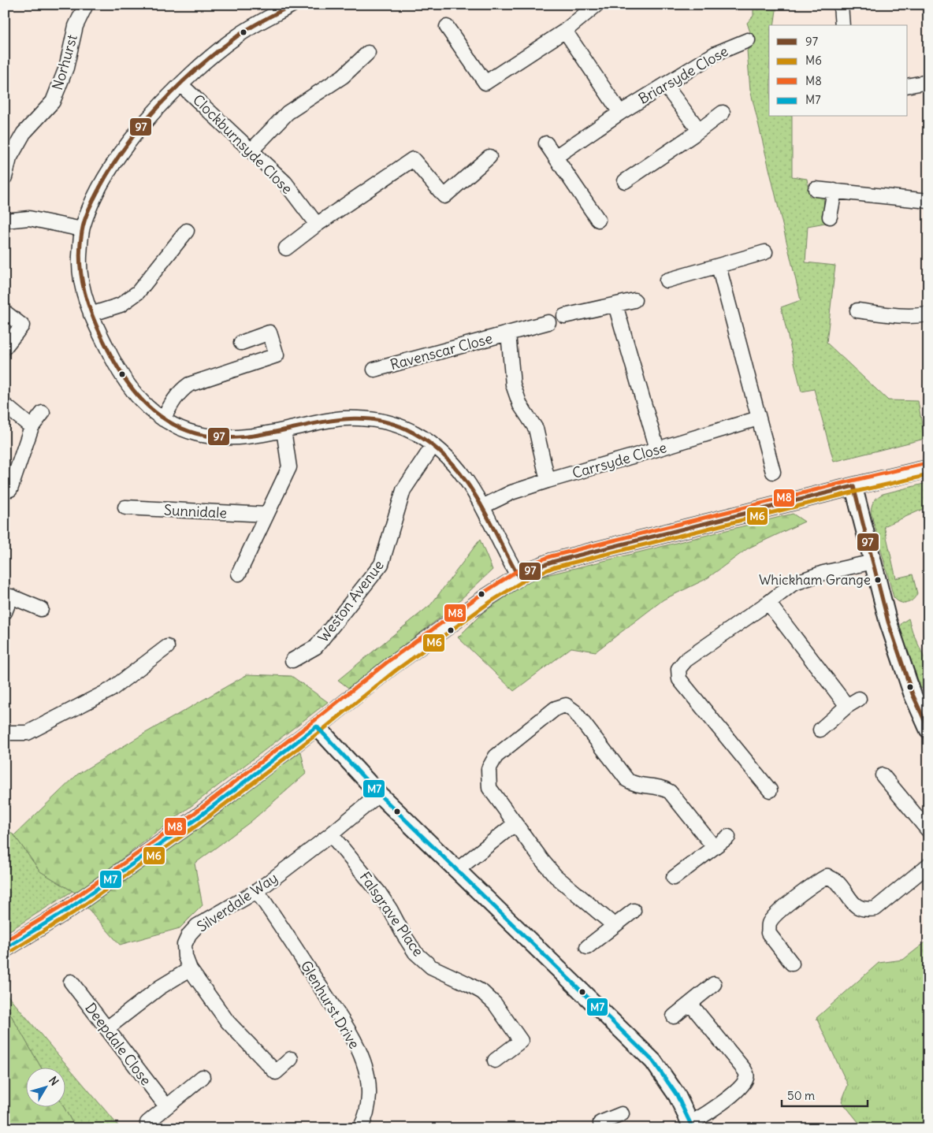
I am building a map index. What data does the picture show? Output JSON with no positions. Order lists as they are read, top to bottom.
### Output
{
  "streets": {
    "street": [
      "Norhurst",
      "Briarsyde Close",
      "Clockburnsyde Close",
      "Ravenscar Close",
      "Carrsyde Close",
      "Sunnidale",
      "Weston Avenue",
      "Silverdale Way",
      "Falsgrave Place",
      "Glenhurst Drive",
      "Deepdale Close"
    ]
  },
  "crossings": [
    ["Ravenscar Close", "Carrsyde Close"],
    ["Silverdale Way", "Falsgrave Place"],
    ["Silverdale Way", "Glenhurst Drive"]
  ],
  "places": ["Whickham Grange"],
  "lines": [
    "transit line 97",
    "transit line M8",
    "transit line M6",
    "transit line M7"
  ],
  "legend": [
    "97",
    "M6",
    "M8",
    "M7"
  ],
  "scale_bar": "50 m",
  "north": "top right"
}
